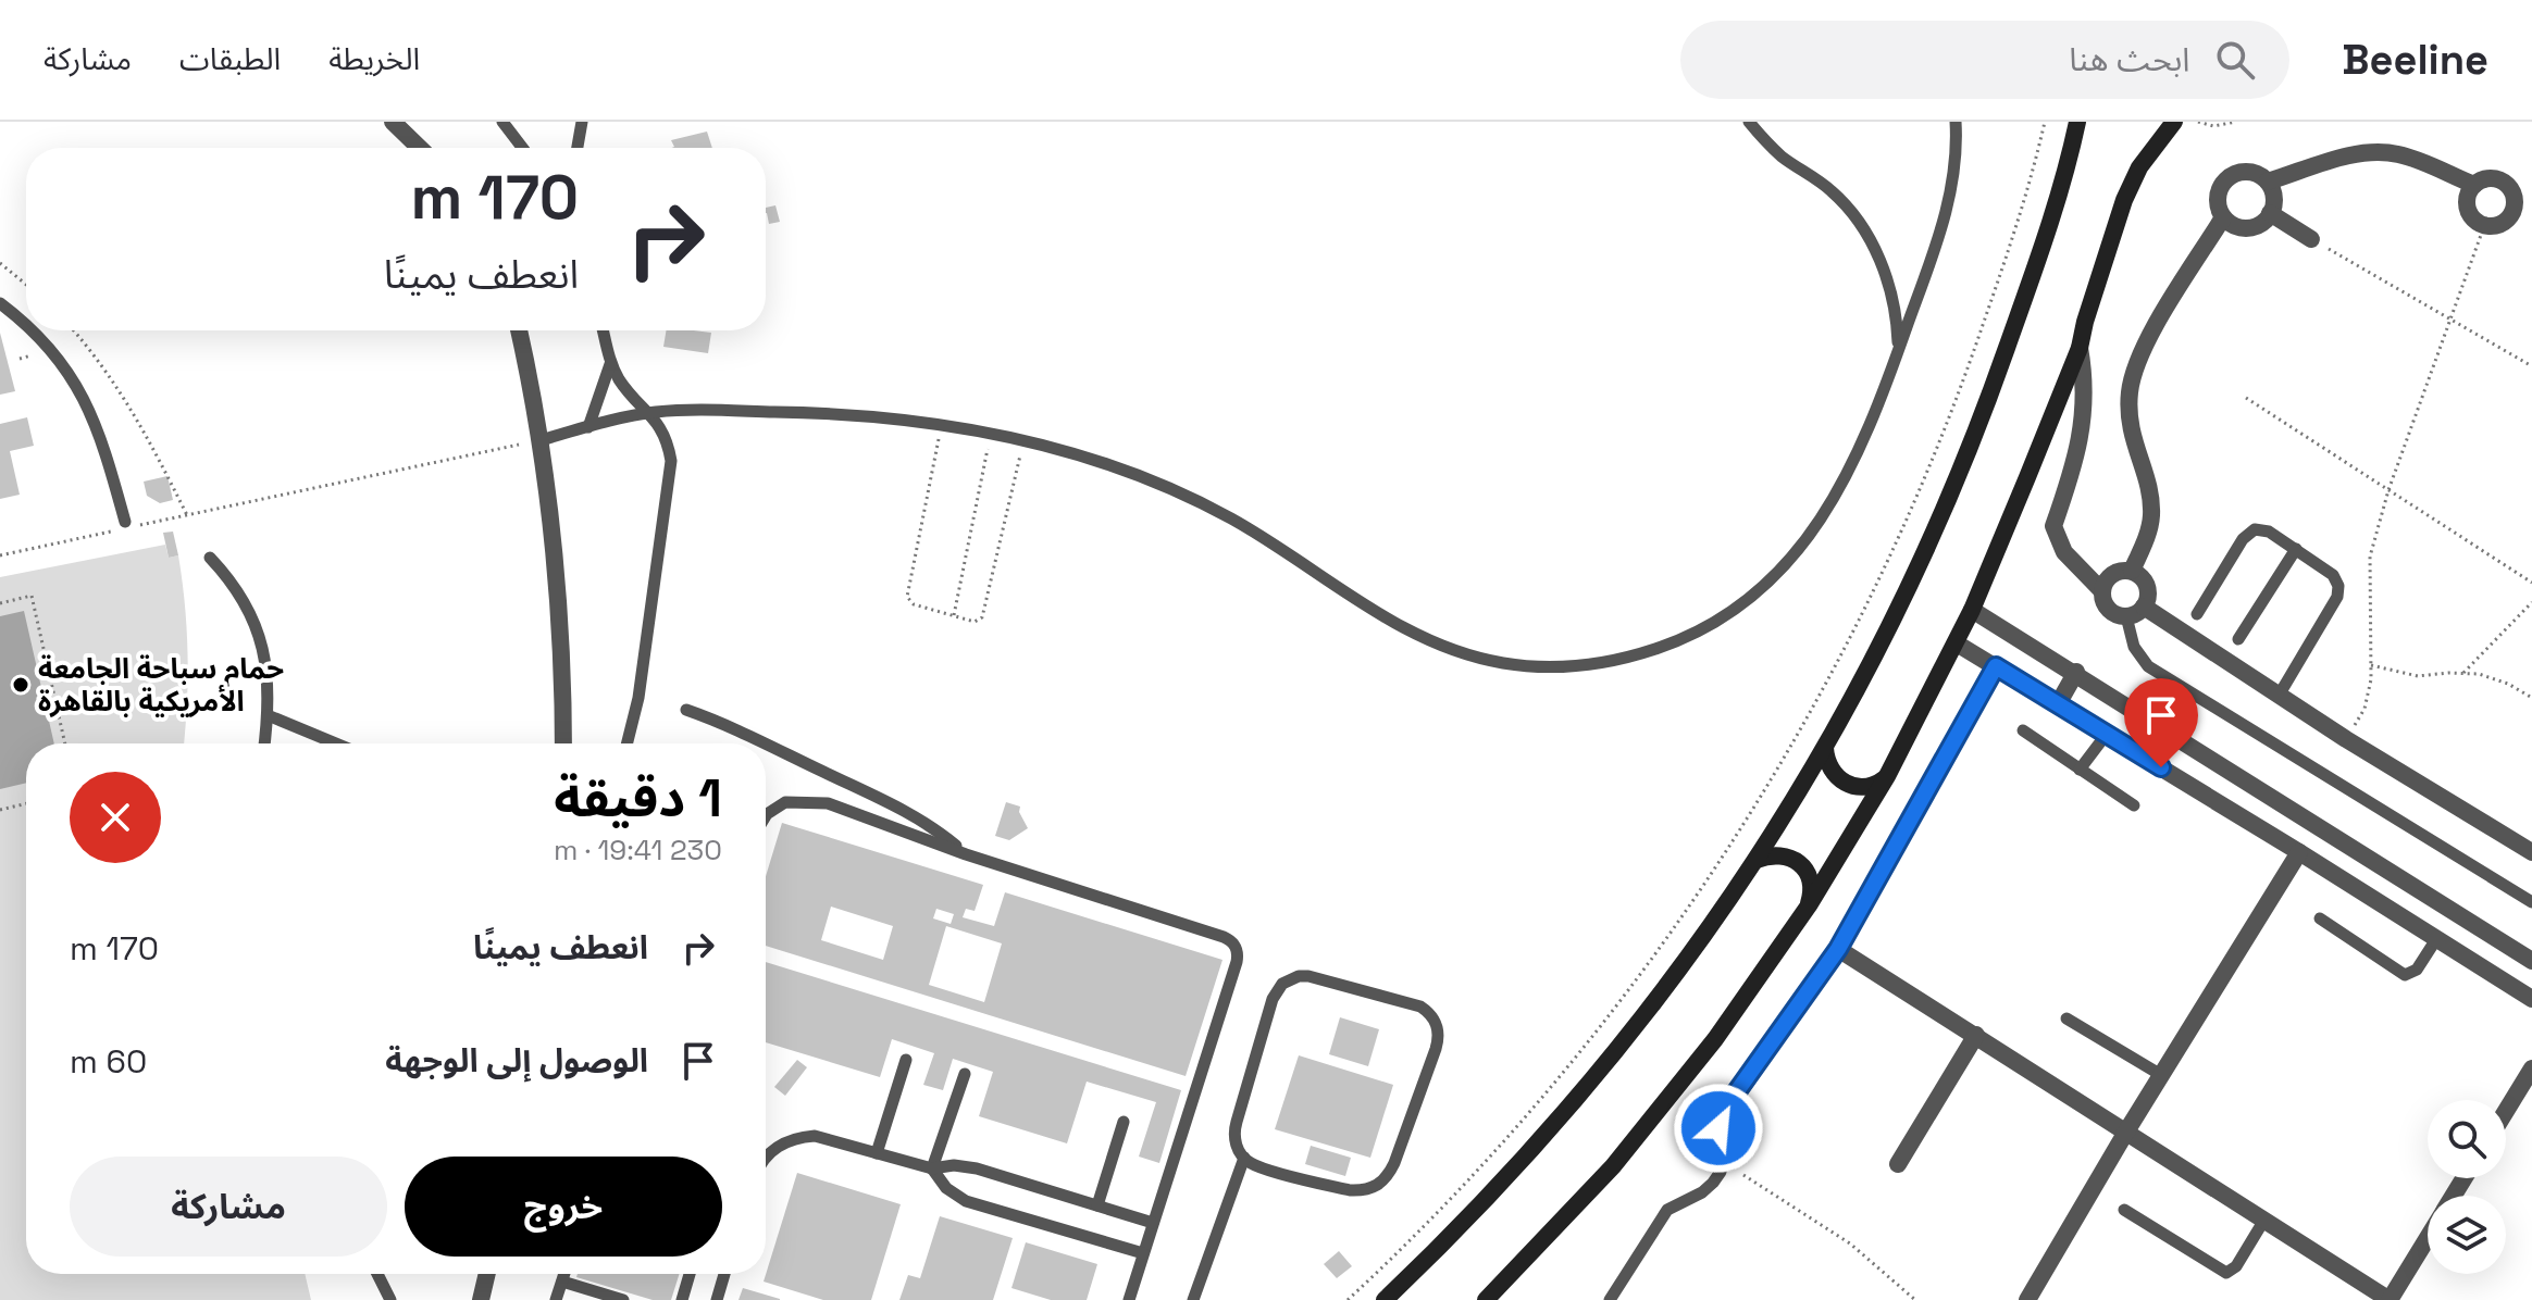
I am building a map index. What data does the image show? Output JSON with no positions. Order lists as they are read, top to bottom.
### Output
{
  "places": ["حمام سباحة الجامعة الأمريكية بالقاهرة"],
  "page": {
    "header": "Beeline",
    "search": "ابحث هنا",
    "nav": ["الخريطة", "الطبقات", "مشاركة"],
    "turn": ["170 m", "انعطف يمينًا"],
    "heading": ["1 دقيقة", "230 m · 19:41"],
    "list": [
      {
        "name": "انعطف يمينًا",
        "value": "170 m"
      },
      {
        "name": "الوصول إلى الوجهة",
        "value": "60 m"
      }
    ],
    "buttons": ["خروج", "مشاركة"]
  }
}
